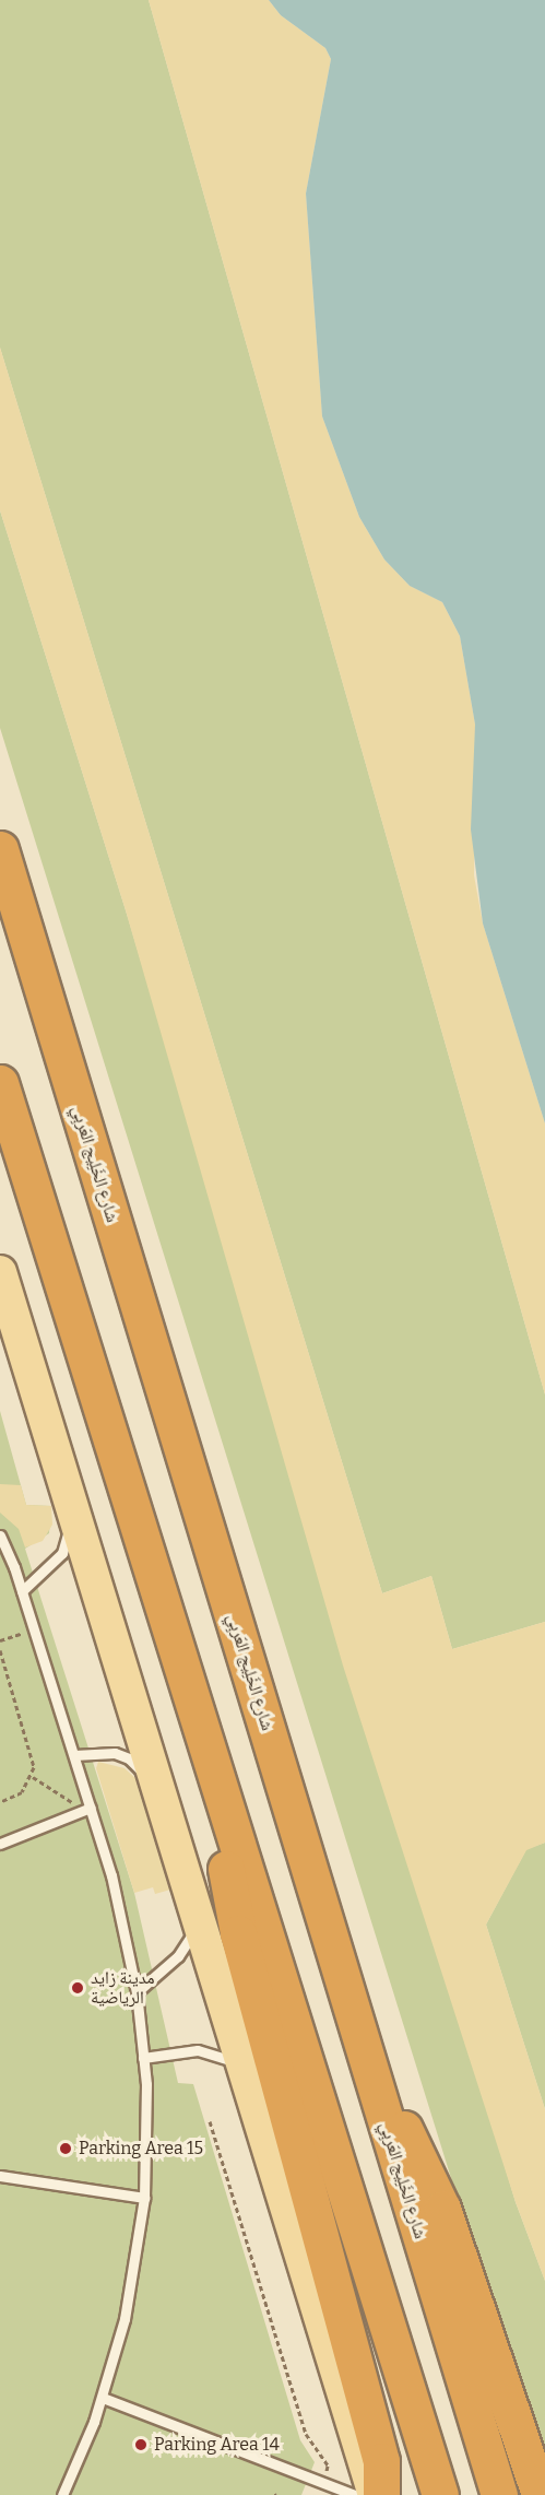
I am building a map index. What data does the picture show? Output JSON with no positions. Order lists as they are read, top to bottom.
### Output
{
  "streets": {
    "highway": ["شارع الخَلِيج العَربِي"]
  },
  "places": ["مدينة زايد الرياضية", "Parking Area 15", "Parking Area 14"]
}
